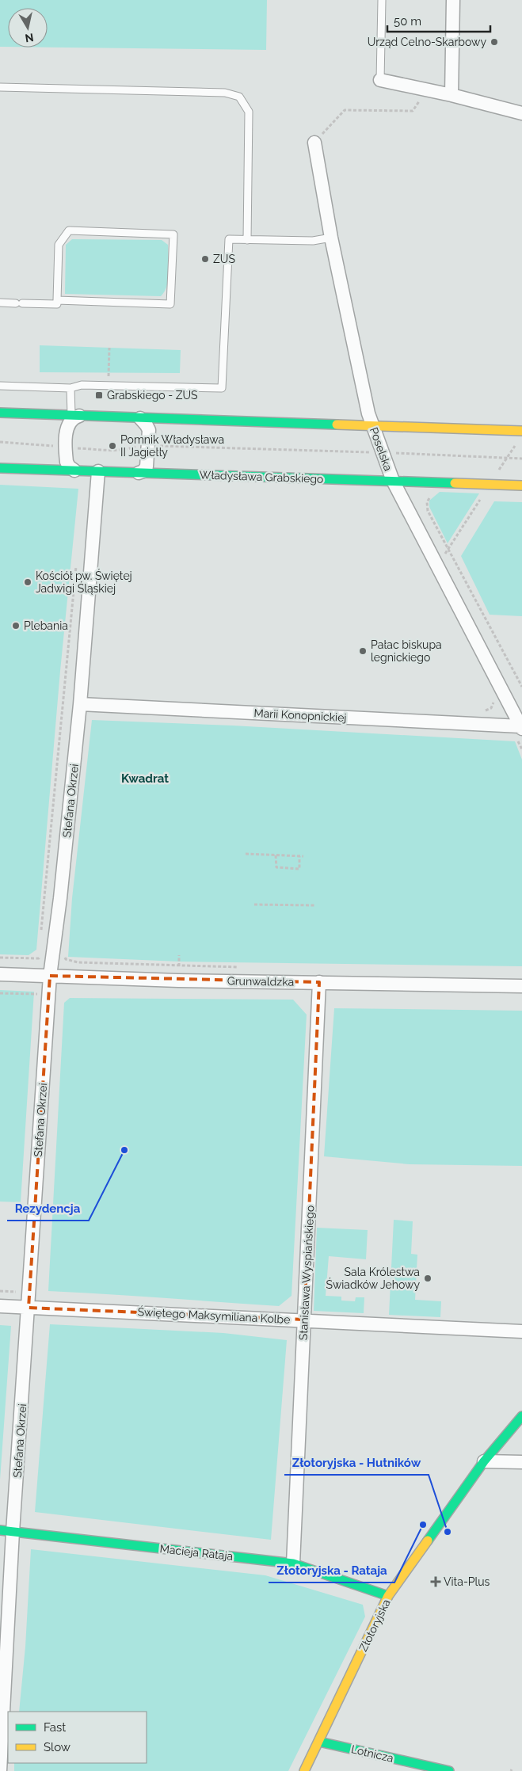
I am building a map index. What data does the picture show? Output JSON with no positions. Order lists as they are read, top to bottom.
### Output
{
  "streets": {
    "street": [
      "Poselska",
      "Władysława Grabskiego",
      "Marii Konopnickiej",
      "Stefana Okrzei",
      "Grunwaldzka",
      "Stanisława Wyspiańskiego",
      "Świętego Maksymiliana Kolbe",
      "Macieja Rataja",
      "Złotoryjska",
      "Lotnicza"
    ]
  },
  "crossings": [
    ["Poselska", "Władysława Grabskiego"],
    ["Poselska", "Marii Konopnickiej"],
    ["Władysława Grabskiego", "Stefana Okrzei"],
    ["Marii Konopnickiej", "Stefana Okrzei"],
    ["Stefana Okrzei", "Grunwaldzka"],
    ["Stefana Okrzei", "Świętego Maksymiliana Kolbe"],
    ["Stefana Okrzei", "Macieja Rataja"],
    ["Grunwaldzka", "Stanisława Wyspiańskiego"],
    ["Stanisława Wyspiańskiego", "Świętego Maksymiliana Kolbe"],
    ["Stanisława Wyspiańskiego", "Macieja Rataja"],
    ["Macieja Rataja", "Złotoryjska"],
    ["Złotoryjska", "Lotnicza"]
  ],
  "districts": ["Kwadrat"],
  "places": {
    "other": [
      "Urząd Celno-Skarbowy",
      "ZUS",
      "Pomnik Władysława II Jagiełły",
      "Kościół pw. Świętej Jadwigi Śląskiej",
      "Plebania",
      "Pałac biskupa legnickiego",
      "Rezydencja",
      "Sala Królestwa Świadków Jehowy",
      "Złotoryjska - Rataja",
      "Złotoryjska - Hutników"
    ],
    "transit": ["Grabskiego - ZUS"],
    "health": ["Vita-Plus"]
  },
  "legend": ["Fast", "Slow"],
  "scale_bar": "50 m",
  "north": "bottom"
}
